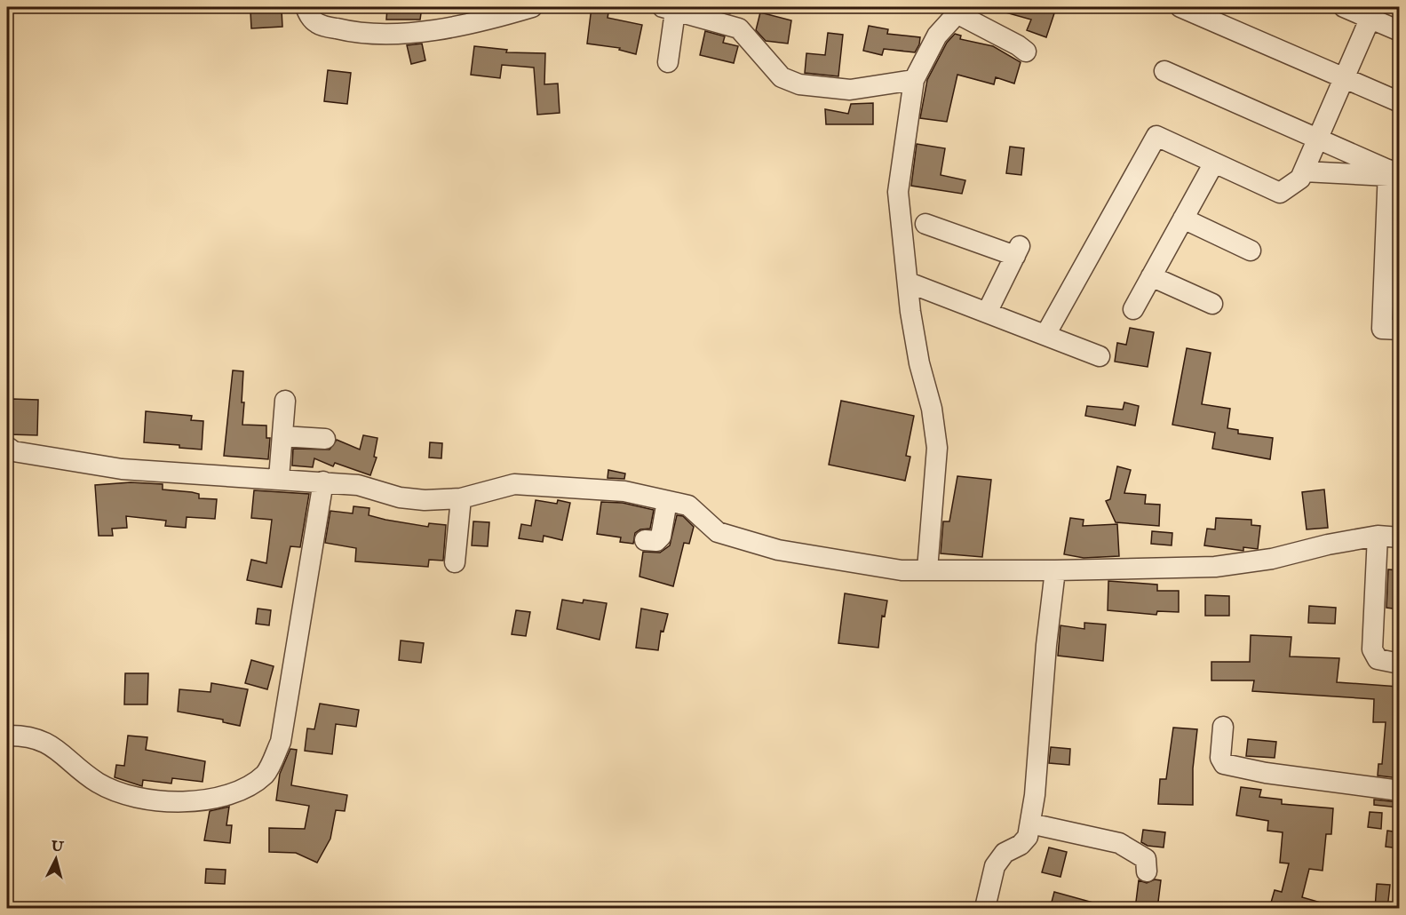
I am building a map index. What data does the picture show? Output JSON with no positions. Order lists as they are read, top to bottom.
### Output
{
  "north": "top"
}
